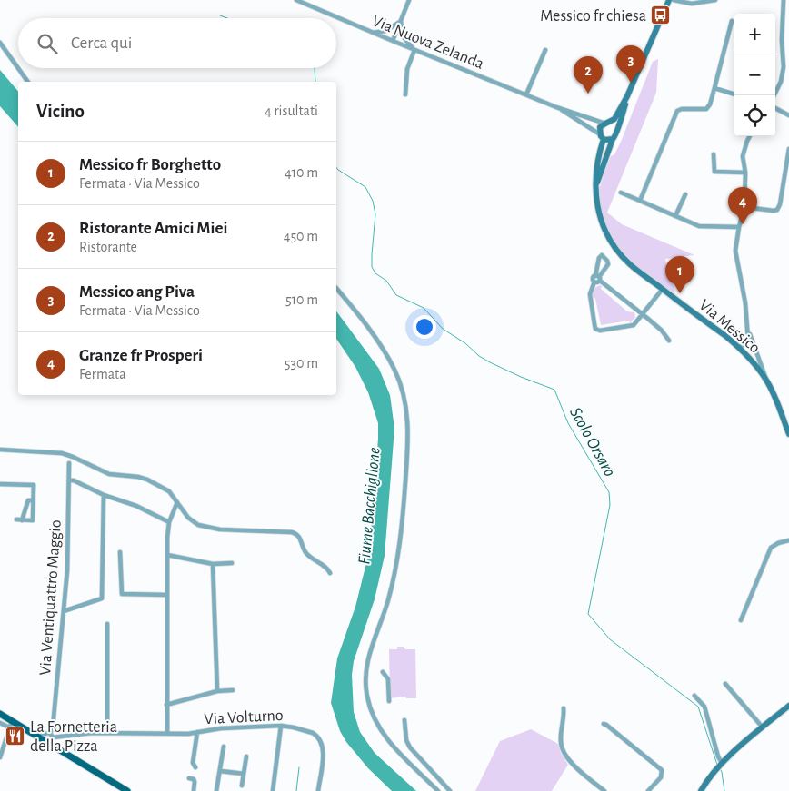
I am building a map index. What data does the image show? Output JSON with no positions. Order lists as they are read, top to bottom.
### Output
{
  "streets": {
    "street": [
      "Via Nuova Zelanda",
      "Via Messico",
      "Via Ventiquattro Maggio",
      "Via Volturno"
    ]
  },
  "crossings": [
    ["Via Nuova Zelanda", "Via Messico"],
    ["Via Ventiquattro Maggio", "Via Volturno"]
  ],
  "water": ["Scolo Orsaro", "Fiume Bacchiglione"],
  "places": {
    "bus stop": ["Messico fr chiesa"],
    "restaurant": ["La Fornetteria della Pizza"]
  },
  "page": {
    "map_buttons": ["+", "−"],
    "search": "Cerca qui",
    "pins": [
      "3",
      "2",
      "4",
      "1"
    ],
    "heading": ["Vicino", "4 risultati"],
    "list": [
      {
        "mark": "1",
        "name": "Messico fr Borghetto",
        "note": "Fermata · Via Messico",
        "value": "410 m"
      },
      {
        "mark": "2",
        "name": "Ristorante Amici Miei",
        "note": "Ristorante",
        "value": "450 m"
      },
      {
        "mark": "3",
        "name": "Messico ang Piva",
        "note": "Fermata · Via Messico",
        "value": "510 m"
      },
      {
        "mark": "4",
        "name": "Granze fr Prosperi",
        "note": "Fermata",
        "value": "530 m"
      }
    ]
  }
}
